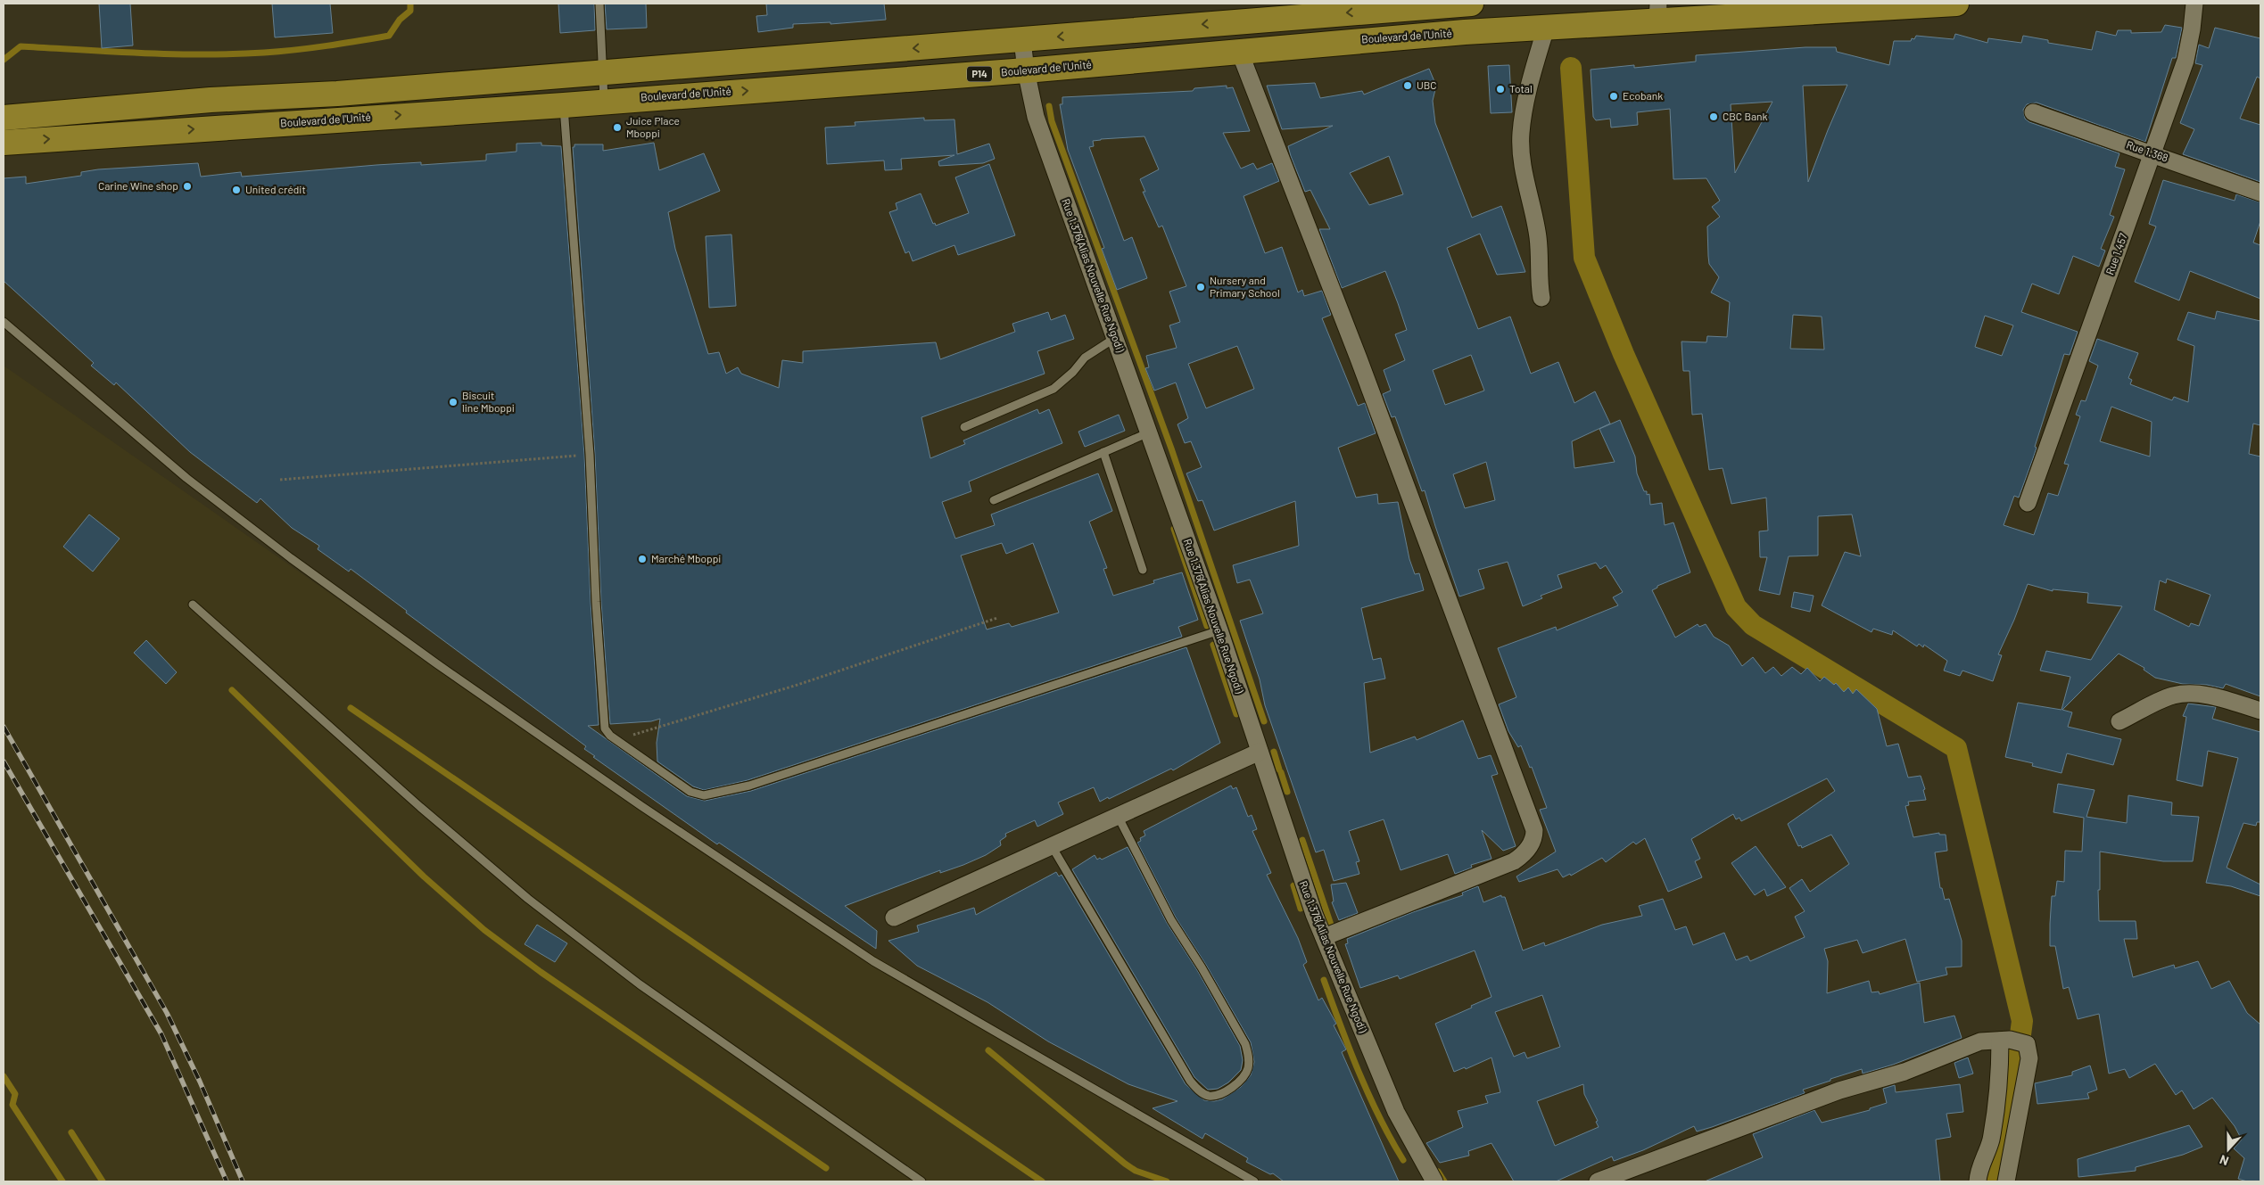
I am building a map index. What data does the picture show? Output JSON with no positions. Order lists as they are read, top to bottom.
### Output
{
  "streets": {
    "main road": ["Boulevard de l'Unité", "P14"],
    "street": ["Rue 1.368", "Rue 1.457", "Rue 1.376(Alias Nouvelle Rue Ngodi)"]
  },
  "crossings": [
    ["Boulevard de l'Unité", "Rue 1.376(Alias Nouvelle Rue Ngodi)"],
    ["Rue 1.368", "Rue 1.457"]
  ],
  "places": [
    "UBC",
    "Total",
    "Ecobank",
    "CBC Bank",
    "Juice Place Mboppi",
    "Carine Wine shop",
    "United crédit",
    "Nursery and Primary School",
    "Biscuit line Mboppi",
    "Marché Mboppi"
  ],
  "north": "bottom"
}
